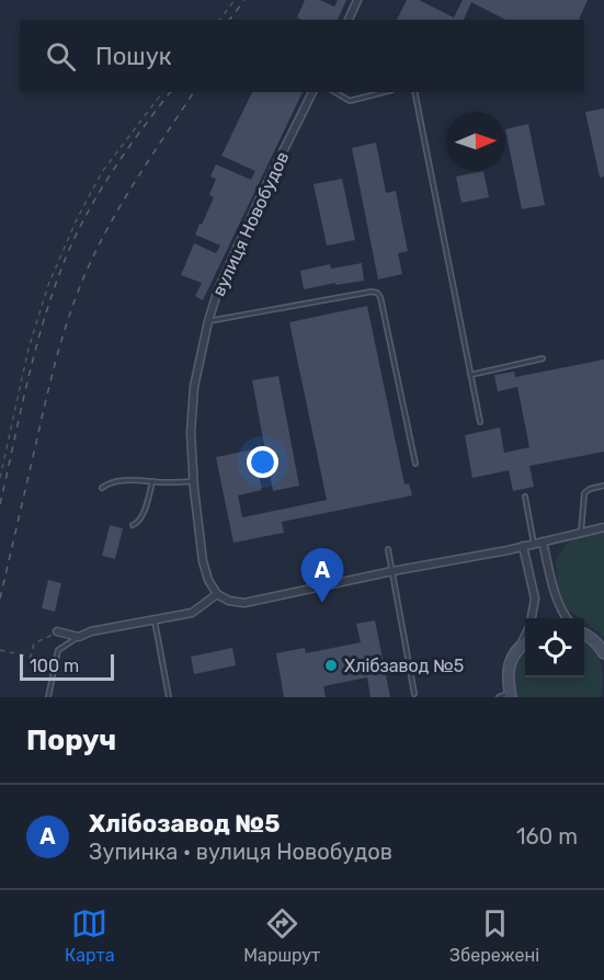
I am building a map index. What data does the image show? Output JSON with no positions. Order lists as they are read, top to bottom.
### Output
{
  "streets": {
    "street": ["вулиця Новобудов"]
  },
  "places": ["Хлібзавод №5"],
  "scale_bar": "100 m",
  "north": "right",
  "page": {
    "search": "Пошук",
    "pins": "A",
    "scale": "100 m",
    "heading": "Поруч",
    "list": [
      {
        "mark": "A",
        "name": "Хлібозавод №5",
        "note": "Зупинка · вулиця Новобудов",
        "value": "160 m"
      }
    ],
    "nav": ["Карта", "Маршрут", "Збережені"]
  }
}
